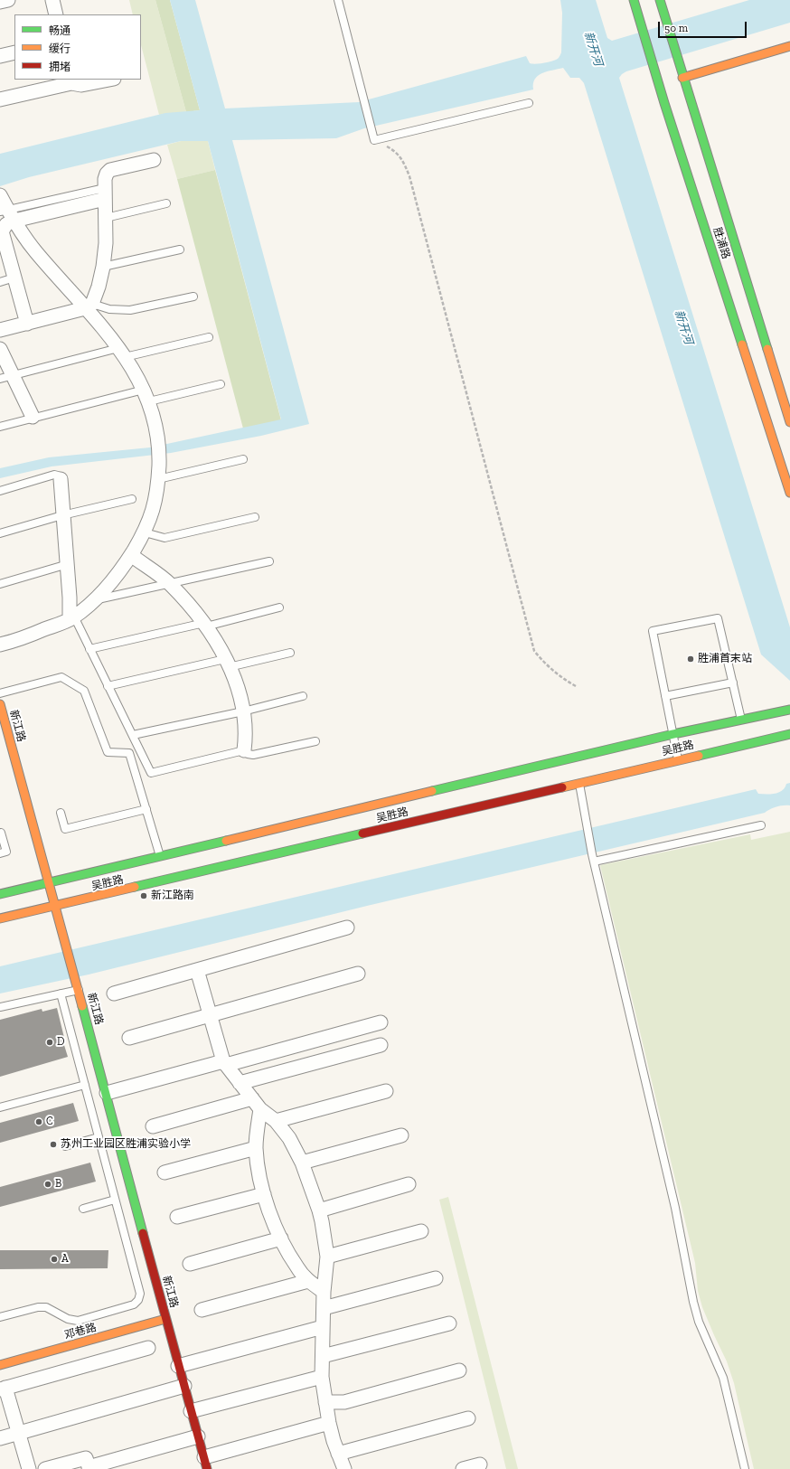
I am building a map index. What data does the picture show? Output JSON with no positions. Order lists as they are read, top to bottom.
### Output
{
  "streets": {
    "main road": [
      "胜浦路",
      "新江路",
      "吴胜路",
      "邓巷路"
    ]
  },
  "crossings": [
    ["新江路", "吴胜路"],
    ["新江路", "邓巷路"]
  ],
  "water": ["新开河"],
  "places": [
    "胜浦首末站",
    "新江路南",
    "D",
    "C",
    "苏州工业园区胜浦实验小学",
    "B",
    "A"
  ],
  "legend": ["畅通", "缓行", "拥堵"],
  "scale_bar": "50 m"
}
